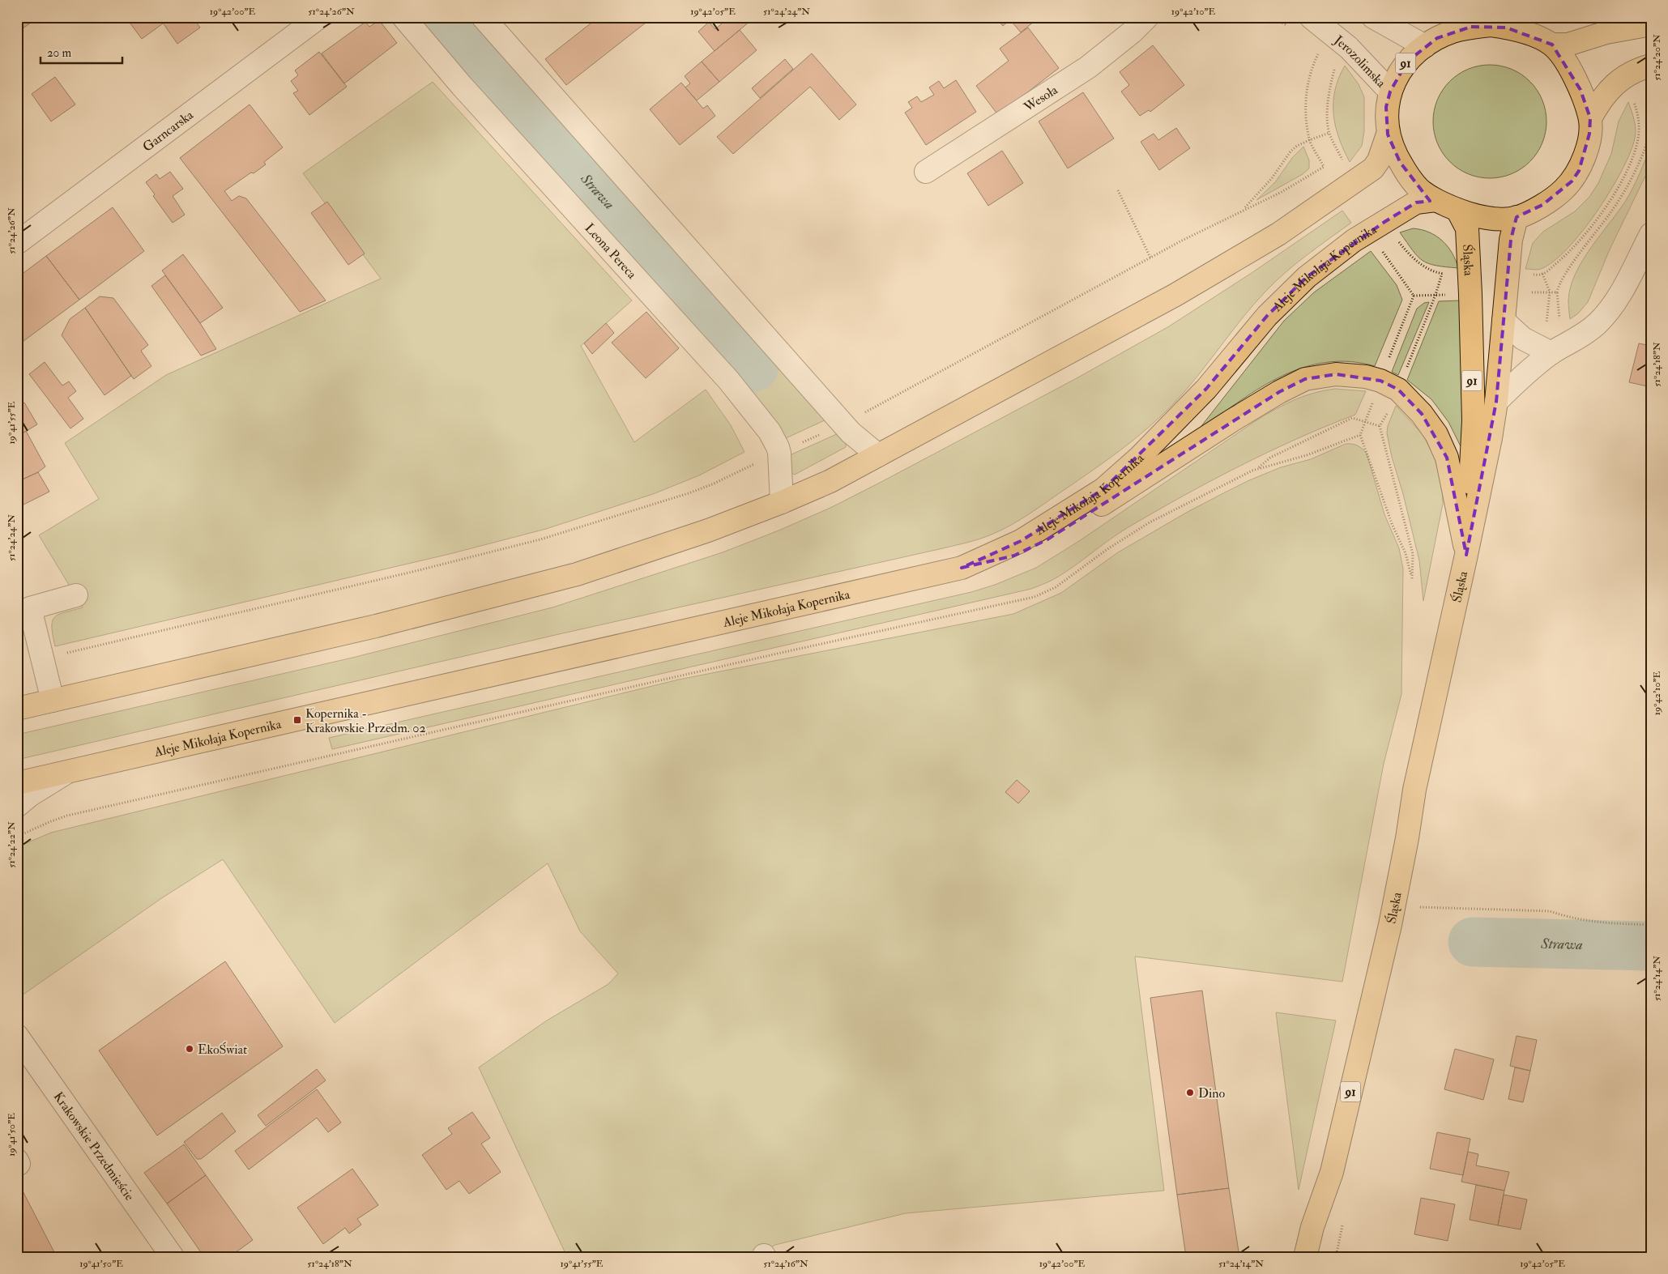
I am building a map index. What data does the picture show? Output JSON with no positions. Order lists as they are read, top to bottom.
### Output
{
  "streets": {
    "main road": ["91", "Śląska", "Aleje Mikołaja Kopernika"],
    "street": [
      "Jerozolimska",
      "Wesoła",
      "Garncarska",
      "Leona Pereca",
      "Krakowskie Przedmieście"
    ]
  },
  "crossings": [
    ["Jerozolimska", "91"],
    ["91", "Śląska"],
    ["91", "Aleje Mikołaja Kopernika"]
  ],
  "water": ["Strawa"],
  "places": {
    "transit": ["Kopernika - Krakowskie Przedm. 02"],
    "other": ["EkoŚwiat", "Dino"]
  },
  "scale_bar": "20 m",
  "coordinates": [
    "19°42'00\"E",
    "51°24'26\"N",
    "19°42'05\"E",
    "51°24'24\"N",
    "19°42'10\"E",
    "51°24'20\"N",
    "51°24'18\"N",
    "19°41'55\"E",
    "51°24'22\"N",
    "51°24'14\"N",
    "19°41'50\"E",
    "51°24'16\"N"
  ]
}
